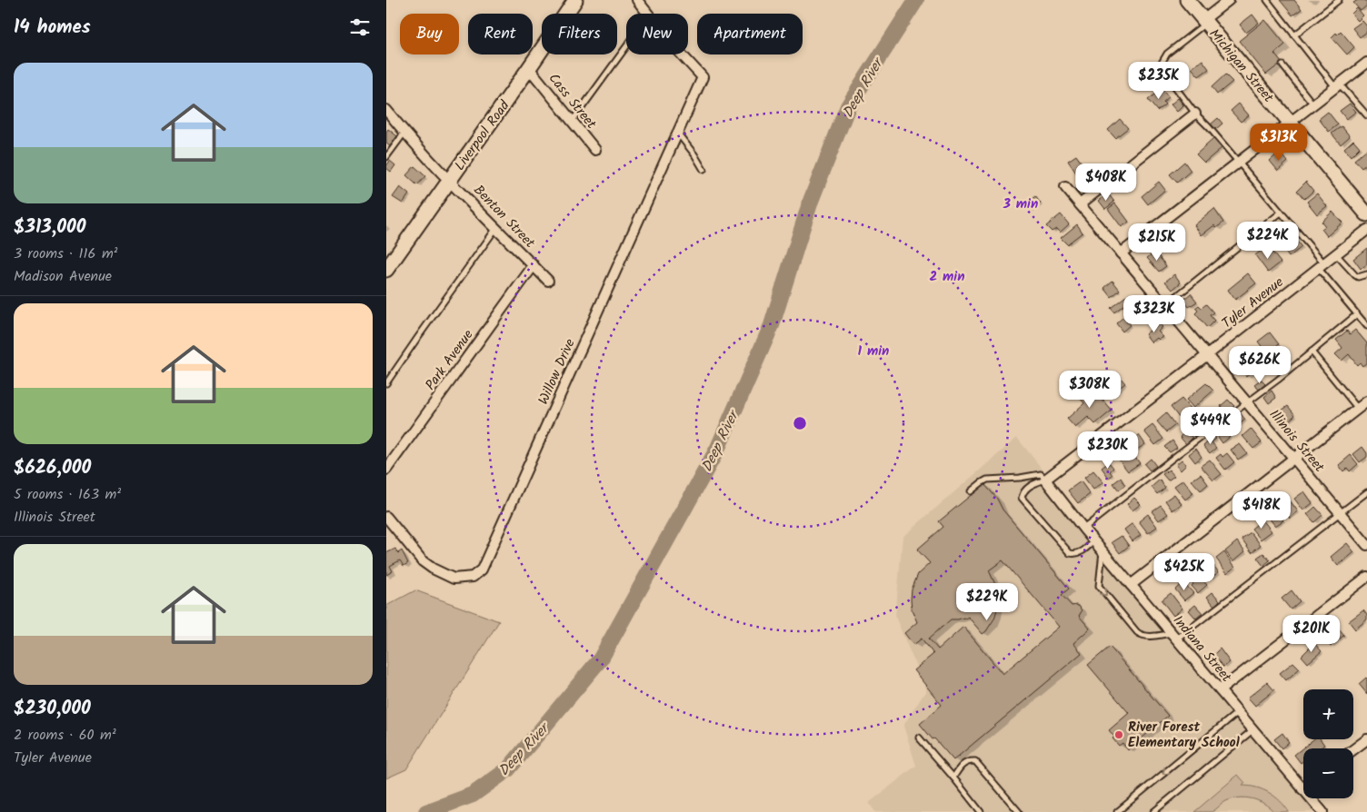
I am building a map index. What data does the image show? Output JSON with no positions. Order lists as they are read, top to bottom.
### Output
{
  "streets": {
    "street": [
      "Michigan Street",
      "Cass Street",
      "Liverpool Road",
      "Benton Street",
      "Tyler Avenue",
      "Park Avenue",
      "Willow Drive",
      "Illinois Street",
      "Indiana Street"
    ]
  },
  "crossings": [
    ["Cass Street", "Liverpool Road"],
    ["Liverpool Road", "Benton Street"],
    ["Benton Street", "Park Avenue"],
    ["Tyler Avenue", "Illinois Street"],
    ["Tyler Avenue", "Indiana Street"]
  ],
  "water": ["Deep River"],
  "places": ["River Forest Elementary School"],
  "page": {
    "heading": "14 homes",
    "chip": [
      "Buy",
      "Rent",
      "Filters",
      "New",
      "Apartment"
    ],
    "list": [
      {
        "name": "$313,000",
        "note": "3 rooms · 116 m² · Madison Avenue"
      },
      {
        "name": "$626,000",
        "note": "5 rooms · 163 m² · Illinois Street"
      },
      {
        "name": "$230,000",
        "note": "2 rooms · 60 m² · Tyler Avenue"
      }
    ],
    "price": [
      "$235K",
      "$313K",
      "$408K",
      "$224K",
      "$215K",
      "$323K",
      "$626K",
      "$308K",
      "$449K",
      "$230K",
      "$418K",
      "$425K",
      "$229K",
      "$201K"
    ],
    "map_buttons": ["+", "−"]
  },
  "rings": ["3 min", "2 min", "1 min"]
}
